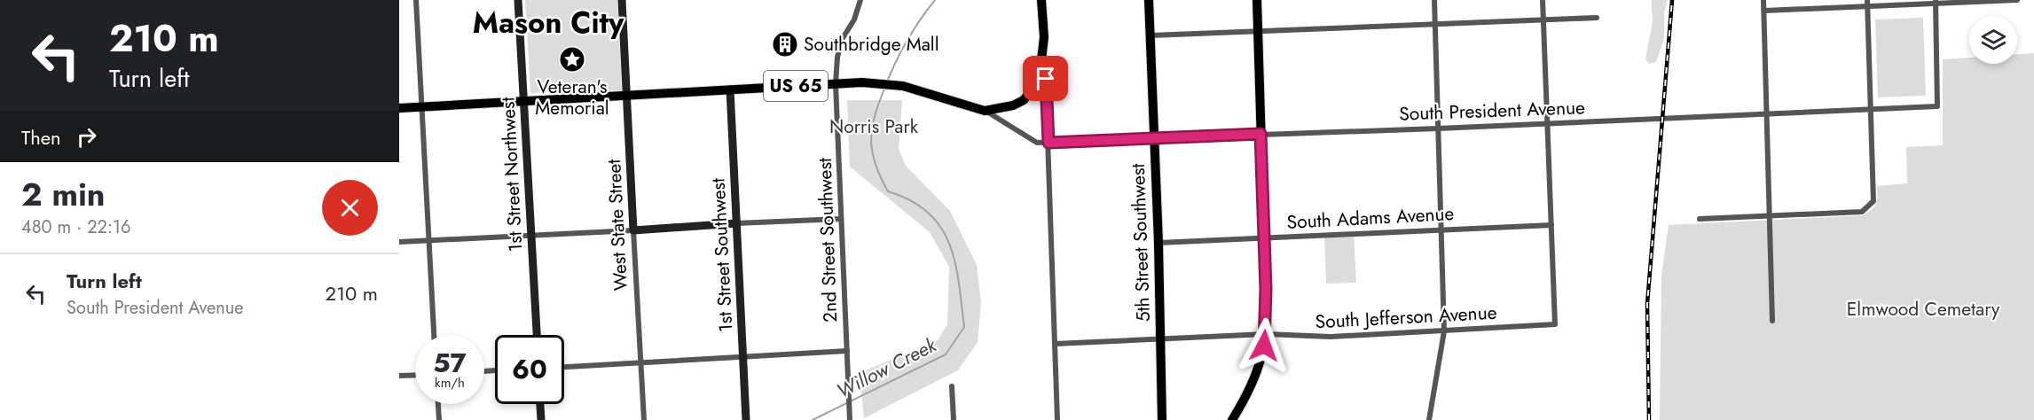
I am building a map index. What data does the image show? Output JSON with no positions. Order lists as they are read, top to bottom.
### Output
{
  "streets": {
    "main road": [
      "US 65",
      "1st Street Northwest",
      "West State Street",
      "5th Street Southwest",
      "1st Street Southwest"
    ],
    "street": [
      "South President Avenue",
      "South Adams Avenue",
      "2nd Street Southwest",
      "South Jefferson Avenue"
    ]
  },
  "crossings": [
    ["US 65", "1st Street Northwest"],
    ["US 65", "West State Street"],
    ["US 65", "2nd Street Southwest"],
    ["US 65", "1st Street Southwest"],
    ["South President Avenue", "5th Street Southwest"],
    ["South Adams Avenue", "5th Street Southwest"],
    ["South Adams Avenue", "South Jefferson Avenue"],
    ["5th Street Southwest", "South Jefferson Avenue"]
  ],
  "districts": ["Mason City"],
  "water": ["Willow Creek"],
  "parks": ["Norris Park", "Elmwood Cemetary"],
  "places": {
    "building": ["Southbridge Mall"],
    "place": ["Veteran's Memorial"]
  },
  "page": {
    "turn": ["210 m", "Turn left"],
    "then": "Then",
    "heading": ["2 min", "480 m · 22:16"],
    "list": [
      {
        "name": "Turn left",
        "note": "South President Avenue",
        "value": "210 m"
      }
    ],
    "speed": "57 km/h",
    "limit": "60"
  }
}
